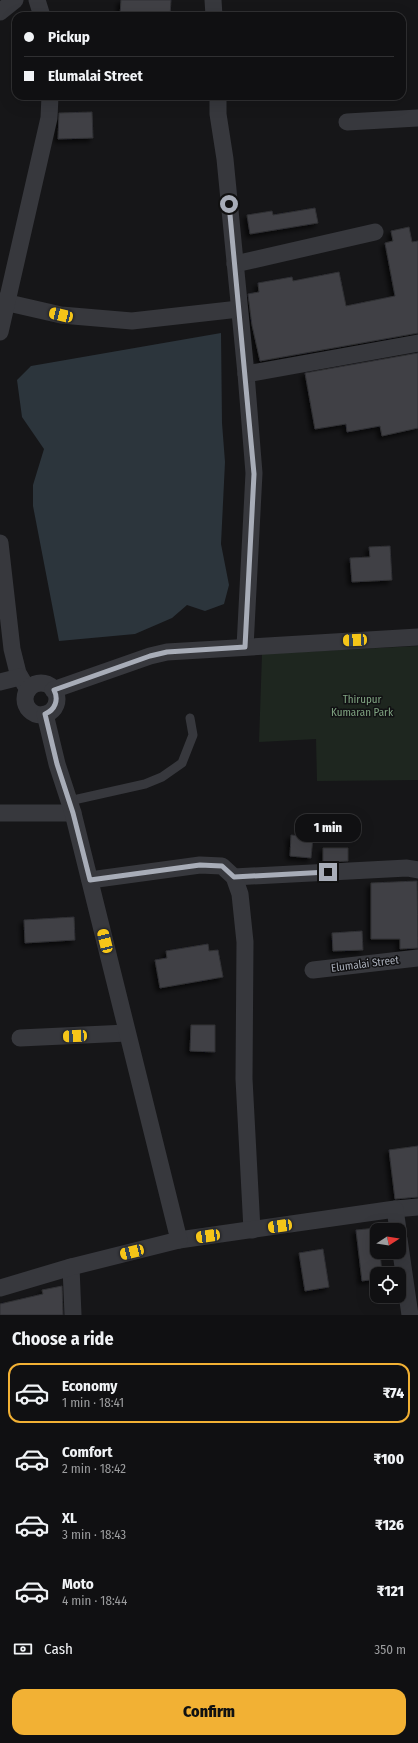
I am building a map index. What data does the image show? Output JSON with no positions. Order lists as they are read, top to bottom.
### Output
{
  "streets": {
    "street": ["Elumalai Street"]
  },
  "parks": ["Thirupur Kumaran Park"],
  "north": "right",
  "page": {
    "banner": ["Pickup", "Elumalai Street"],
    "bubble": "1 min",
    "heading": "Choose a ride",
    "list": [
      {
        "name": "Economy",
        "note": "1 min · 18:41",
        "value": "₹74"
      },
      {
        "name": "Comfort",
        "note": "2 min · 18:42",
        "value": "₹100"
      },
      {
        "name": "XL",
        "note": "3 min · 18:43",
        "value": "₹126"
      },
      {
        "name": "Moto",
        "note": "4 min · 18:44",
        "value": "₹121"
      }
    ],
    "pay": ["Cash", "350 m"],
    "buttons": "Confirm"
  }
}
